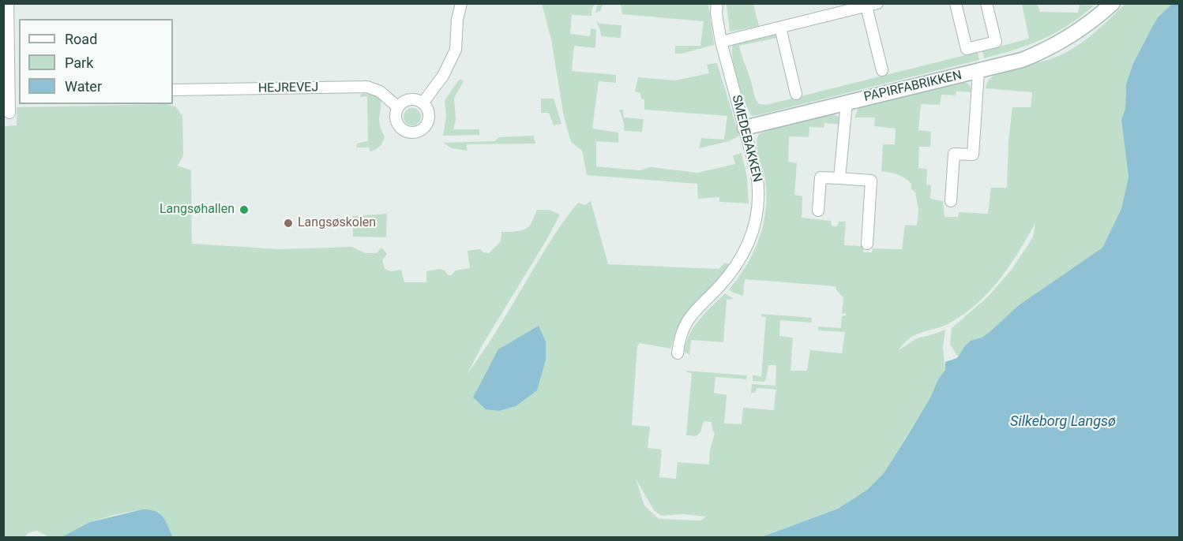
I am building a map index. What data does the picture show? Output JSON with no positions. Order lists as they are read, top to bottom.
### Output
{
  "streets": {
    "street": ["PAPIRFABRIKKEN", "HEJREVEJ", "SMEDEBAKKEN"]
  },
  "crossings": [
    ["PAPIRFABRIKKEN", "SMEDEBAKKEN"]
  ],
  "water": ["Silkeborg Langsø"],
  "places": ["Langsøhallen", "Langsøskolen"],
  "legend": ["Road", "Park", "Water"]
}
